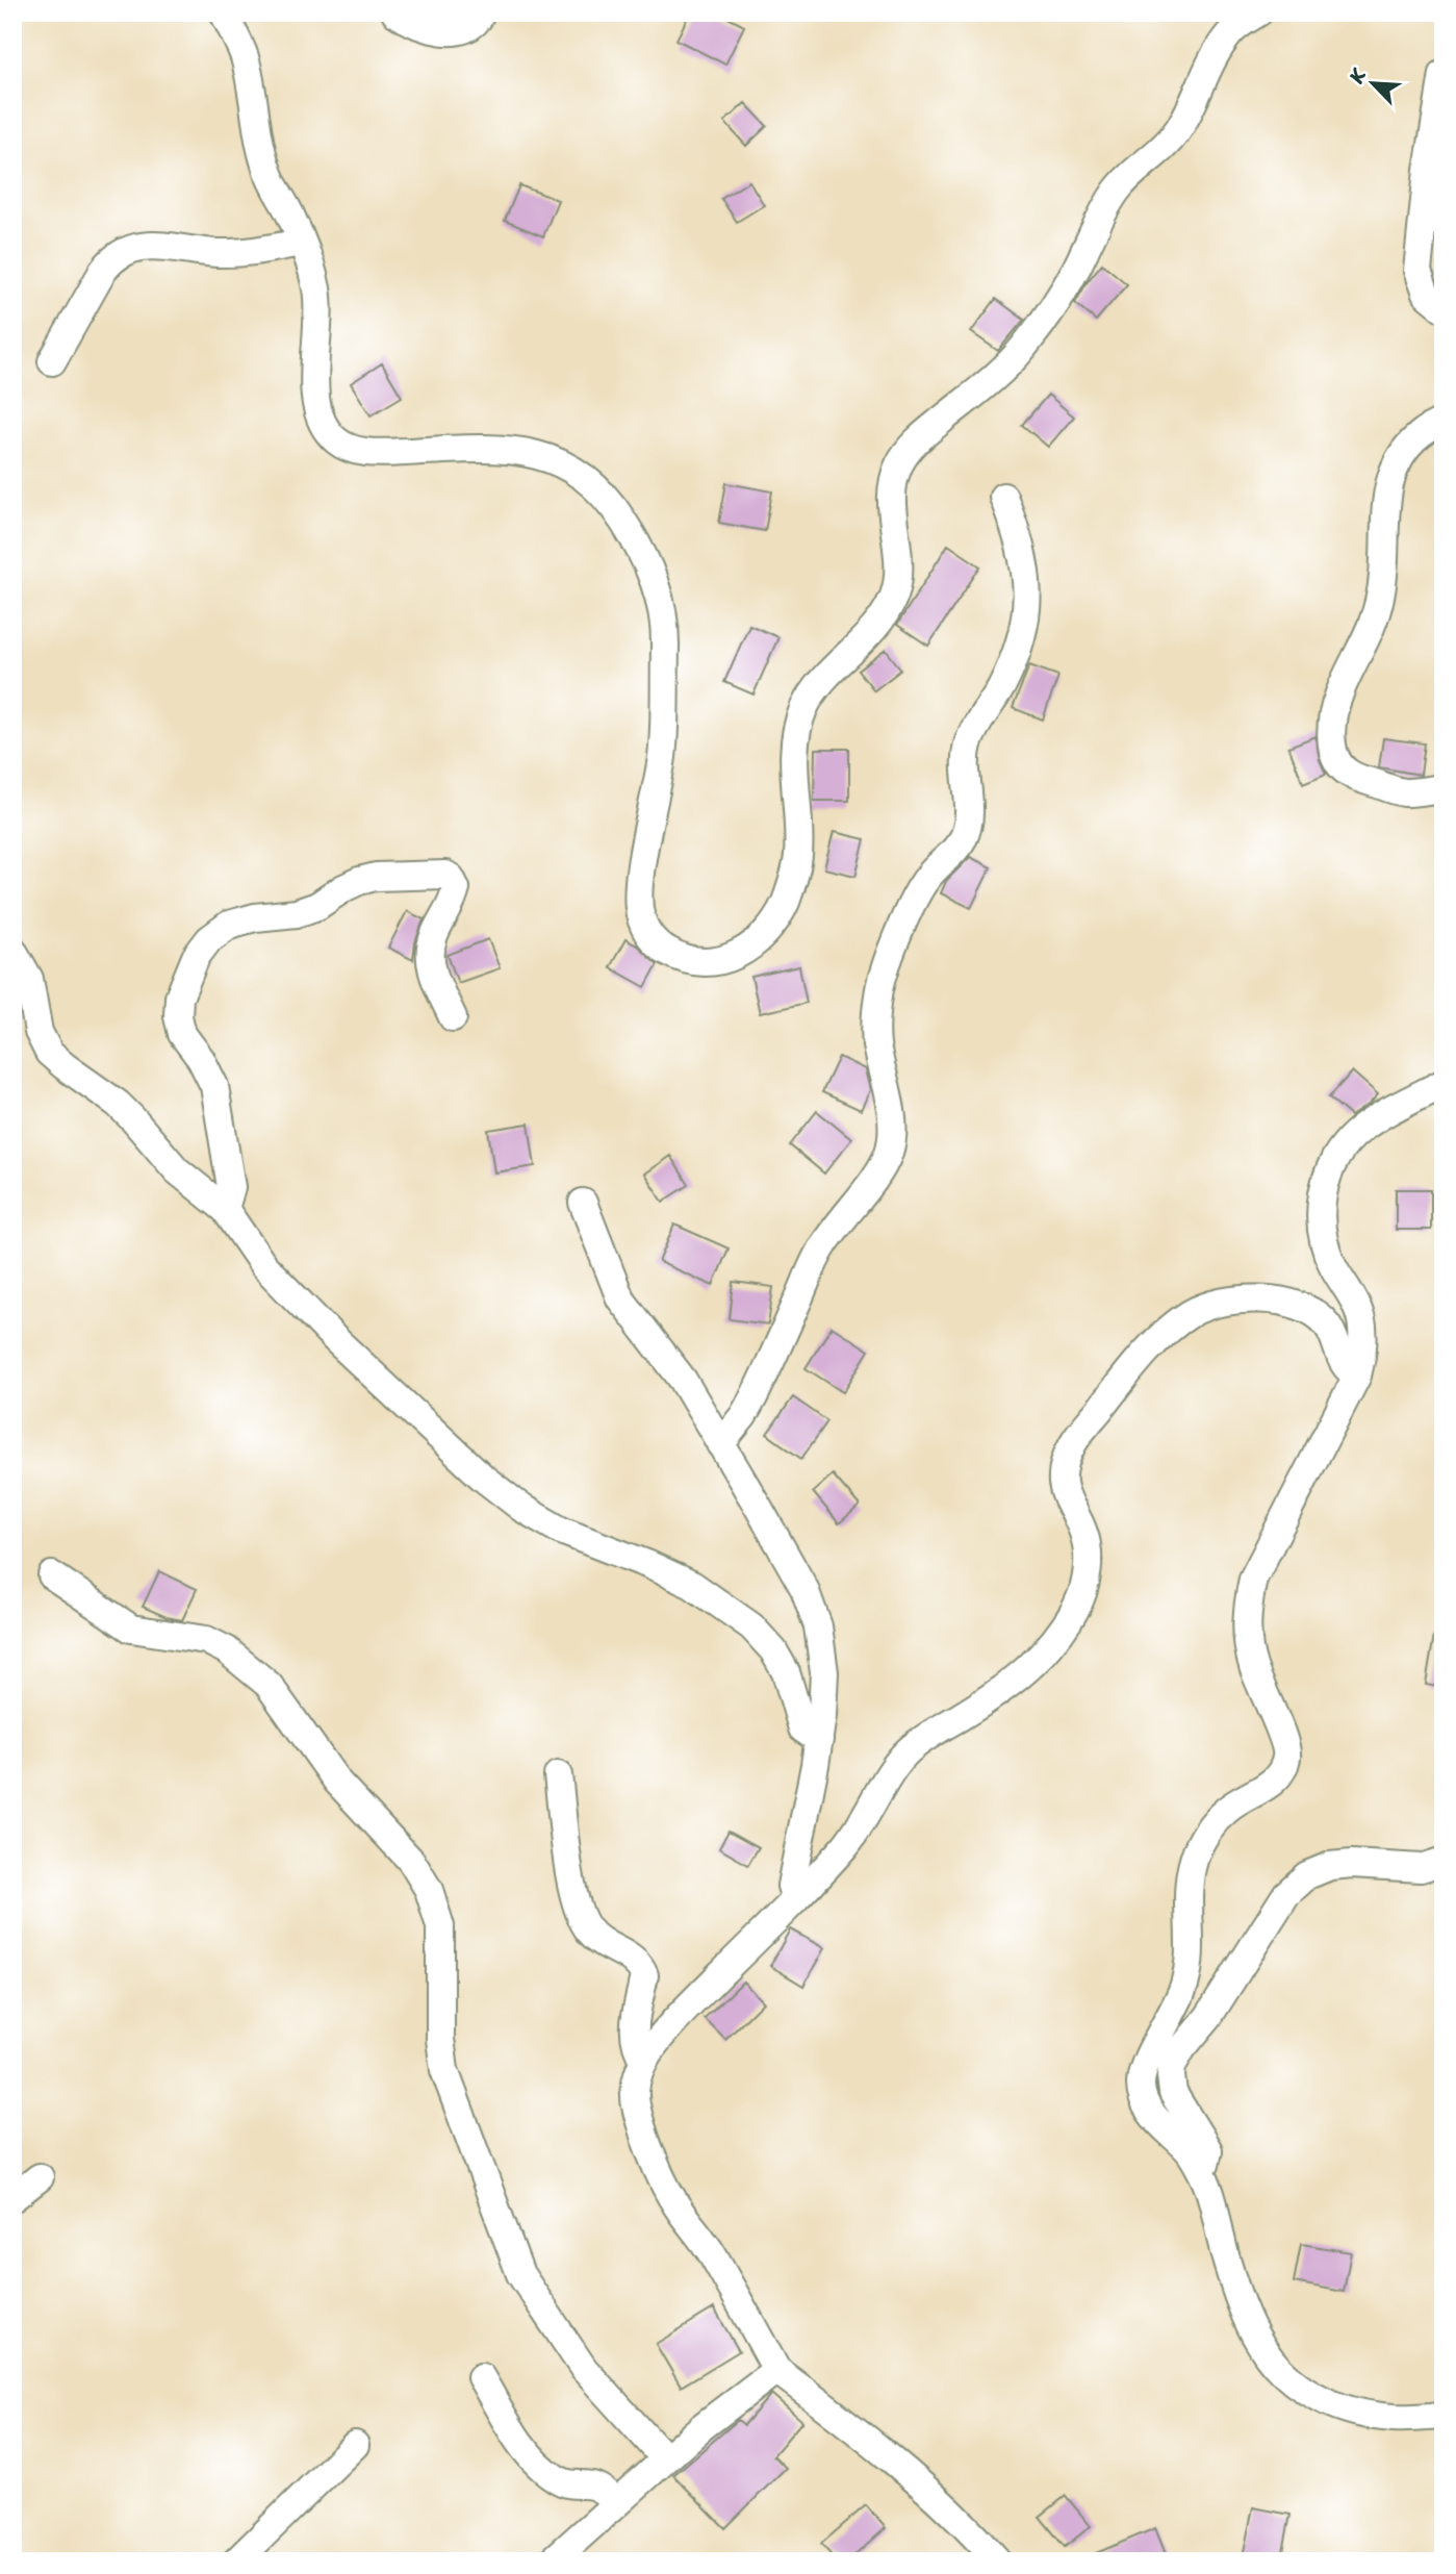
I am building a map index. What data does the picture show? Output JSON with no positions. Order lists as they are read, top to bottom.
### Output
{
  "north": "top left"
}
